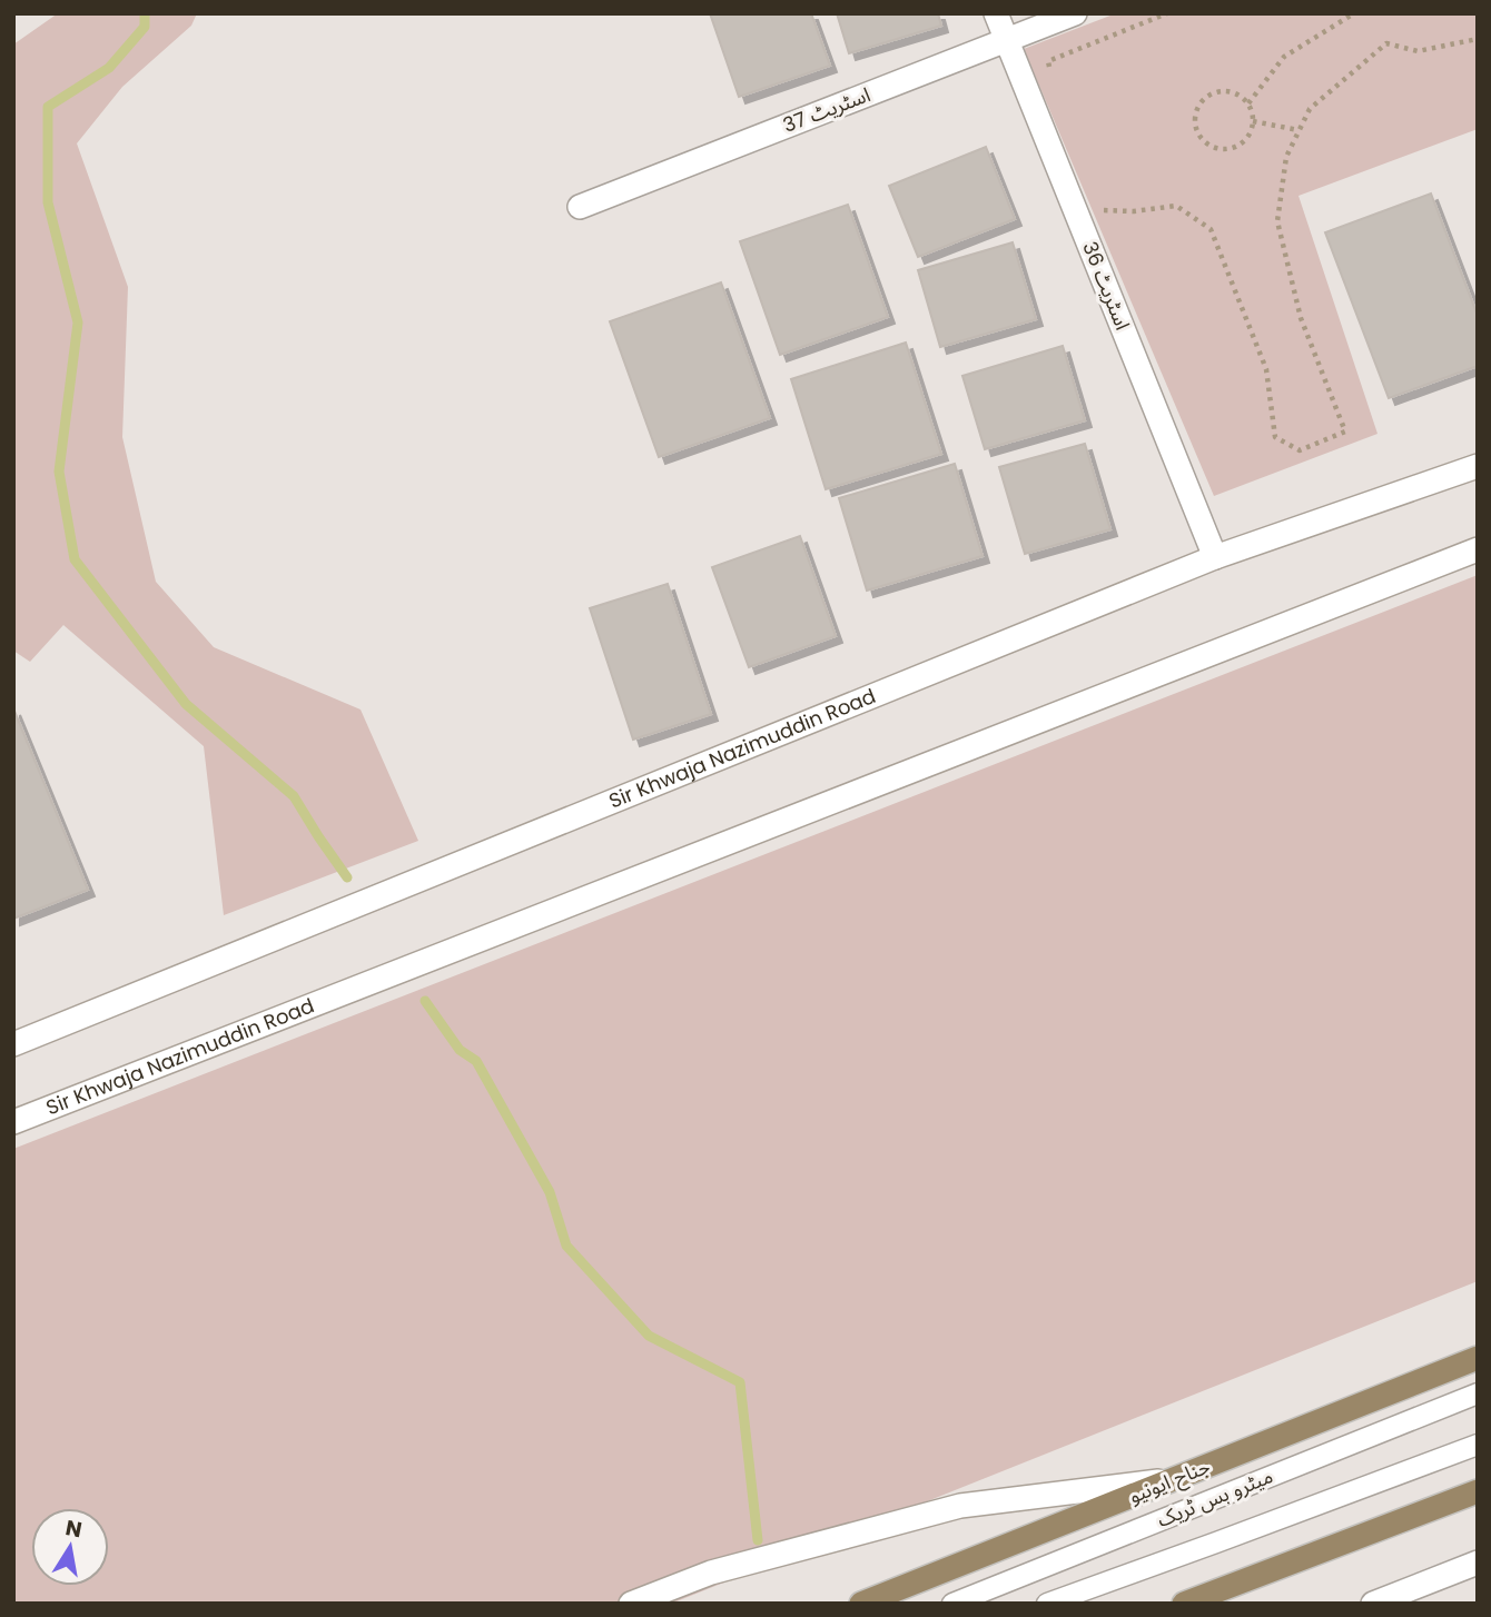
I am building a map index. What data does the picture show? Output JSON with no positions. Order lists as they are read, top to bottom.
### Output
{
  "streets": {
    "main road": [
      "اسٹریٹ 37",
      "اسٹریٹ 36",
      "Sir Khwaja Nazimuddin Road",
      "جناح ایونیو"
    ],
    "lane": ["میٹرو بس ٹریک"]
  },
  "crossings": [
    ["اسٹریٹ 37", "اسٹریٹ 36"],
    ["اسٹریٹ 36", "Sir Khwaja Nazimuddin Road"]
  ],
  "north": "top"
}
